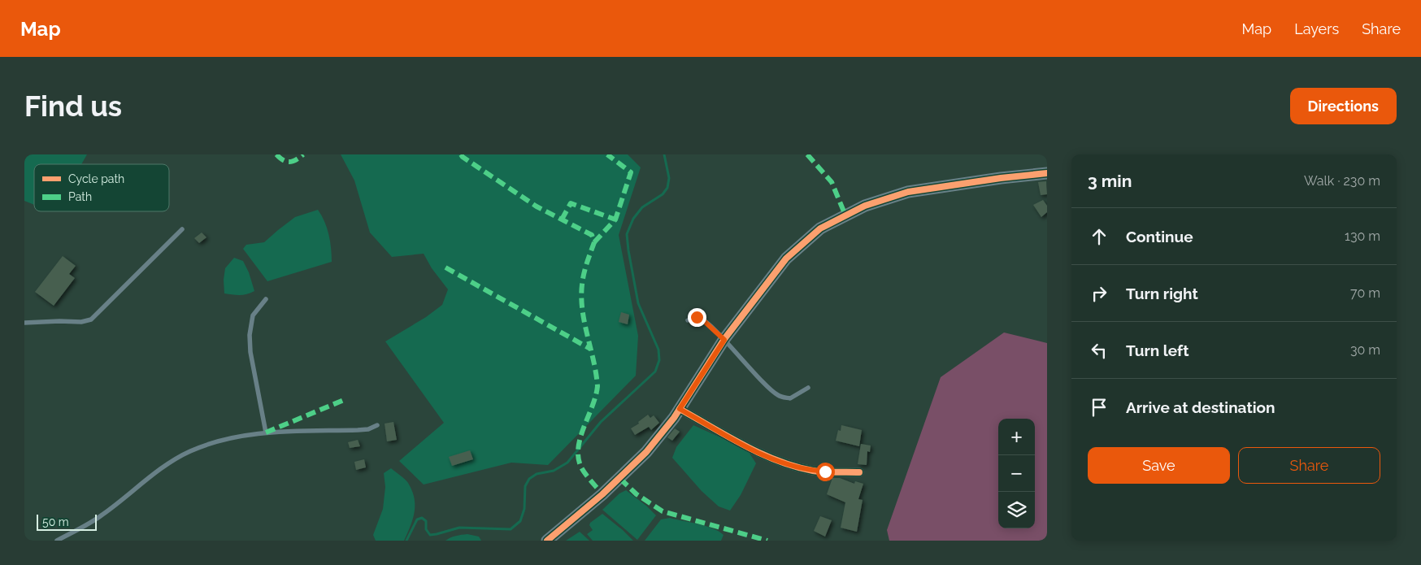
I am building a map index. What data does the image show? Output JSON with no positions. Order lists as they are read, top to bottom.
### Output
{
  "legend": ["Cycle path", "Path"],
  "scale_bar": "50 m",
  "page": {
    "header": "Map",
    "nav": ["Map", "Layers", "Share"],
    "buttons": [
      "Directions",
      ["Save", "Share"]
    ],
    "title": "Find us",
    "heading": ["3 min", "Walk · 230 m"],
    "list": [
      ["Continue", "130 m"],
      ["Turn right", "70 m"],
      ["Turn left", "30 m"],
      "Arrive at destination"
    ],
    "map_buttons": ["+", "−"],
    "scale": "50 m"
  }
}
